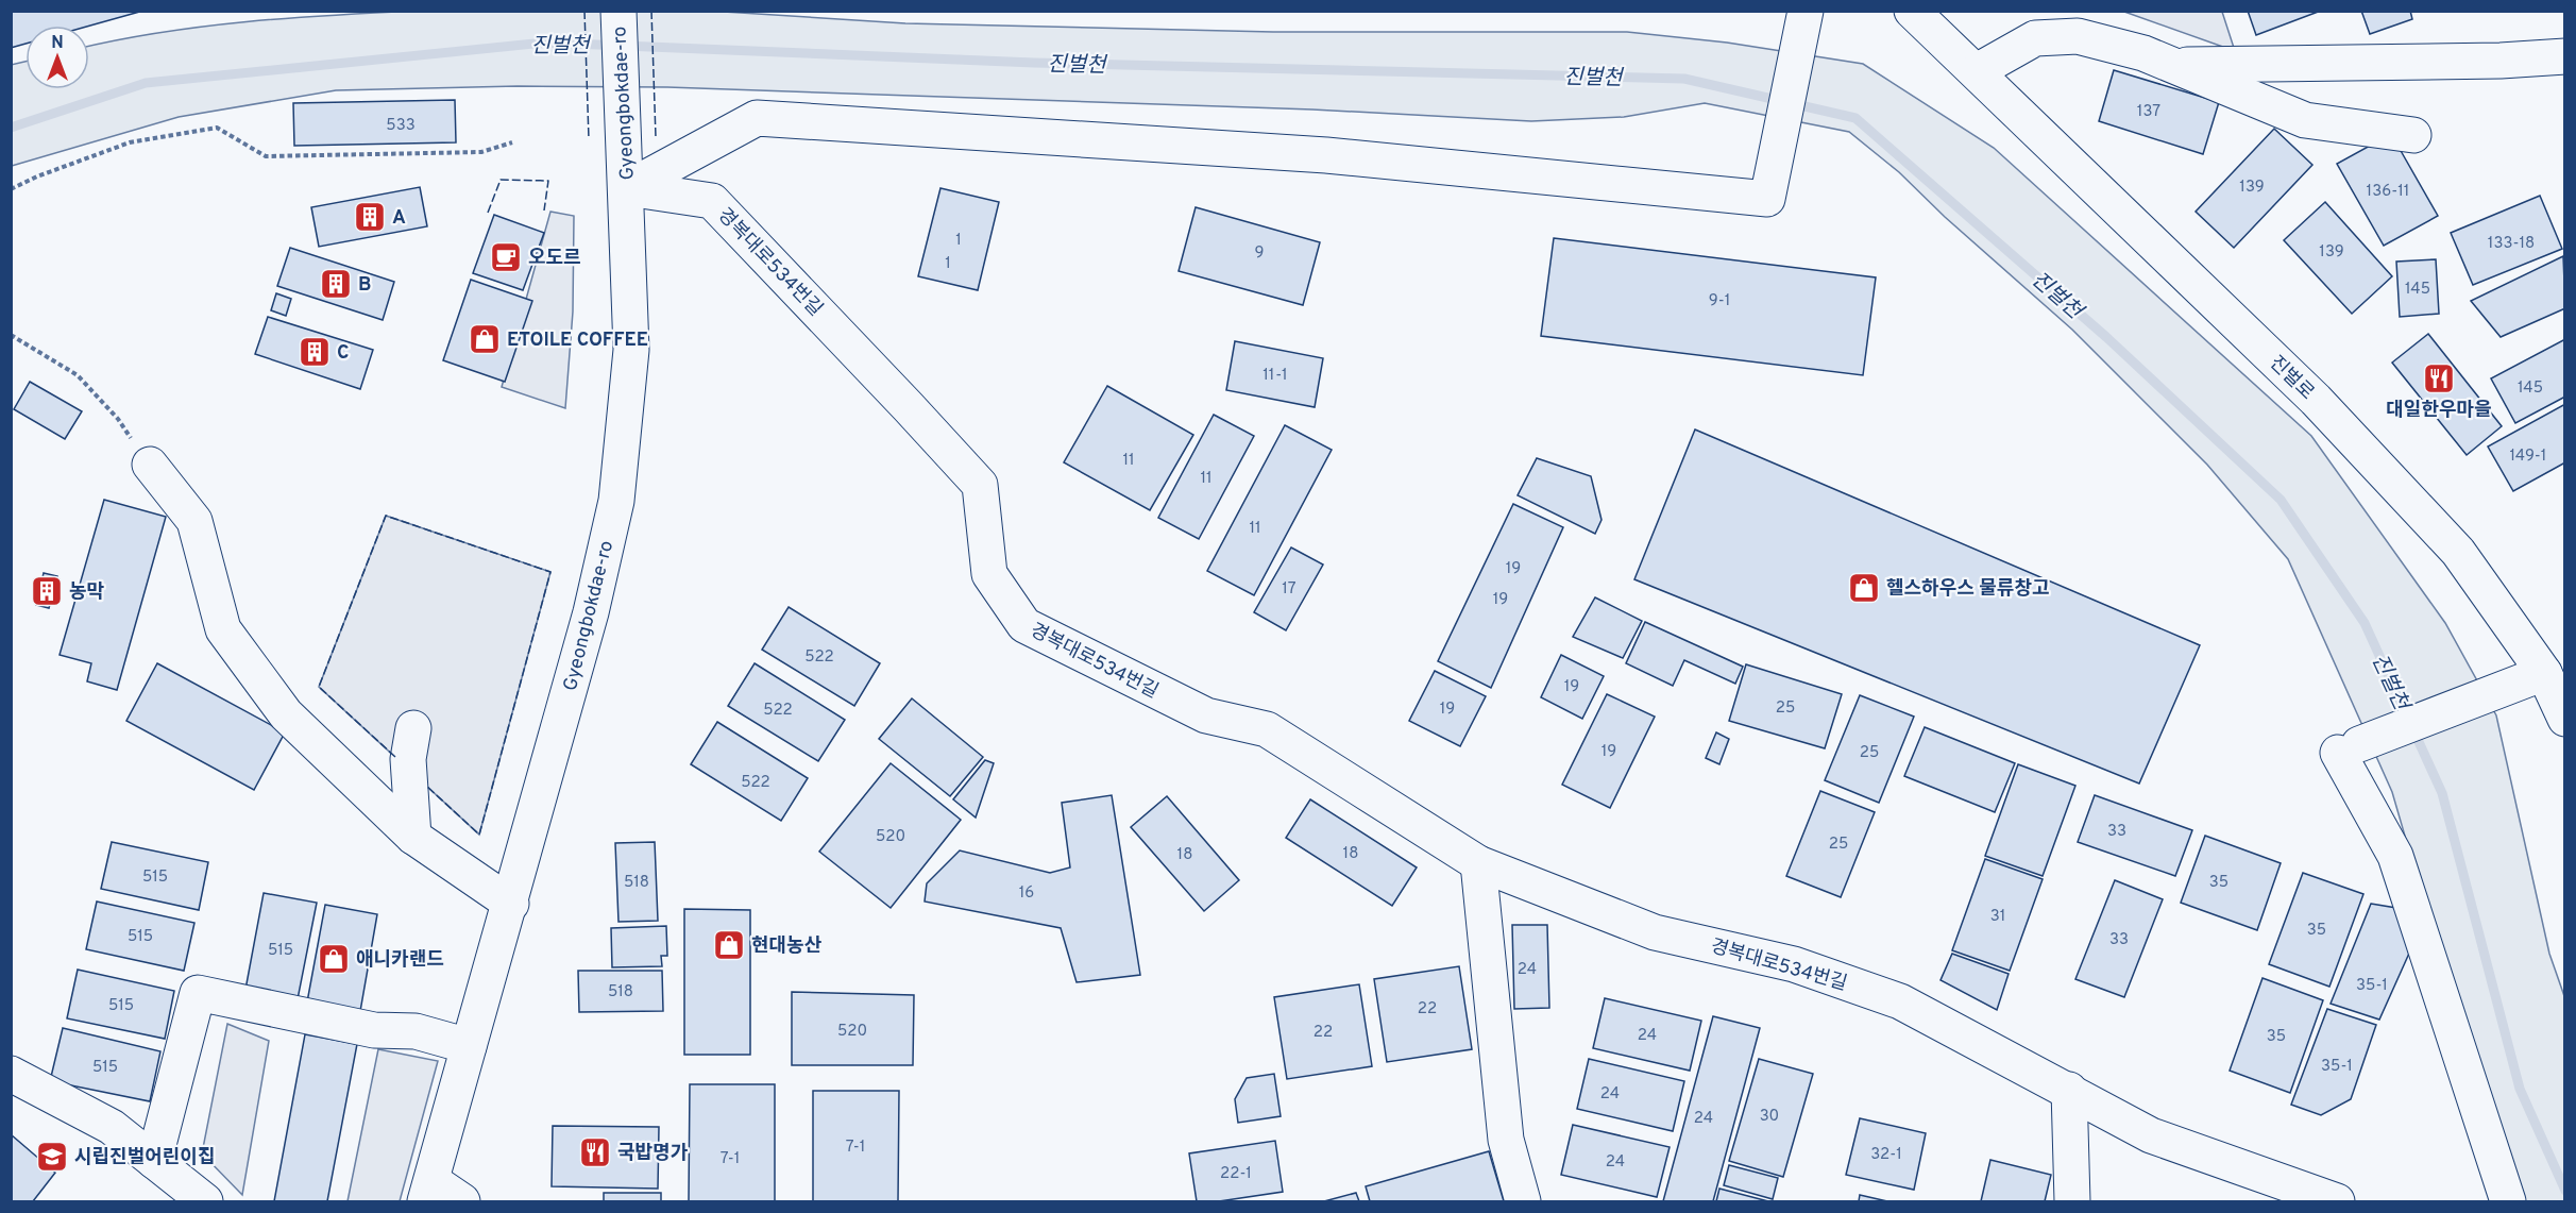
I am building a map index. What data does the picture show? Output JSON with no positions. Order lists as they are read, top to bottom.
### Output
{
  "streets": {
    "street": ["Gyeongbokdae-ro", "경복대로534번길", "진벌로"]
  },
  "crossings": [
    ["Gyeongbokdae-ro", "경복대로534번길"]
  ],
  "water": ["진벌천"],
  "places": {
    "building": [
      "A",
      "B",
      "C",
      "농막"
    ],
    "cafe": ["오도르"],
    "shop": [
      "ETOILE COFFEE",
      "헬스하우스 물류창고",
      "현대농산",
      "애니카랜드"
    ],
    "restaurant": ["대일한우마을", "국밥명가"],
    "school or university": ["시립진벌어린이집"]
  },
  "house_numbers": [
    "137",
    "533",
    "139",
    "136-11",
    "1",
    "133-18",
    "139",
    "9",
    "1",
    "145",
    "9-1",
    "11-1",
    "145",
    "149-1",
    "11",
    "11",
    "11",
    "19",
    "17",
    "19",
    "522",
    "19",
    "25",
    "19",
    "522",
    "19",
    "25",
    "522",
    "33",
    "520",
    "25",
    "18",
    "18",
    "515",
    "518",
    "35",
    "16",
    "31",
    "35",
    "515",
    "33",
    "515",
    "24",
    "35-1",
    "518",
    "515",
    "22",
    "520",
    "22",
    "24",
    "35",
    "35-1",
    "515",
    "24",
    "30",
    "24",
    "7-1",
    "32-1",
    "7-1",
    "24",
    "22-1"
  ],
  "north": "top"
}
